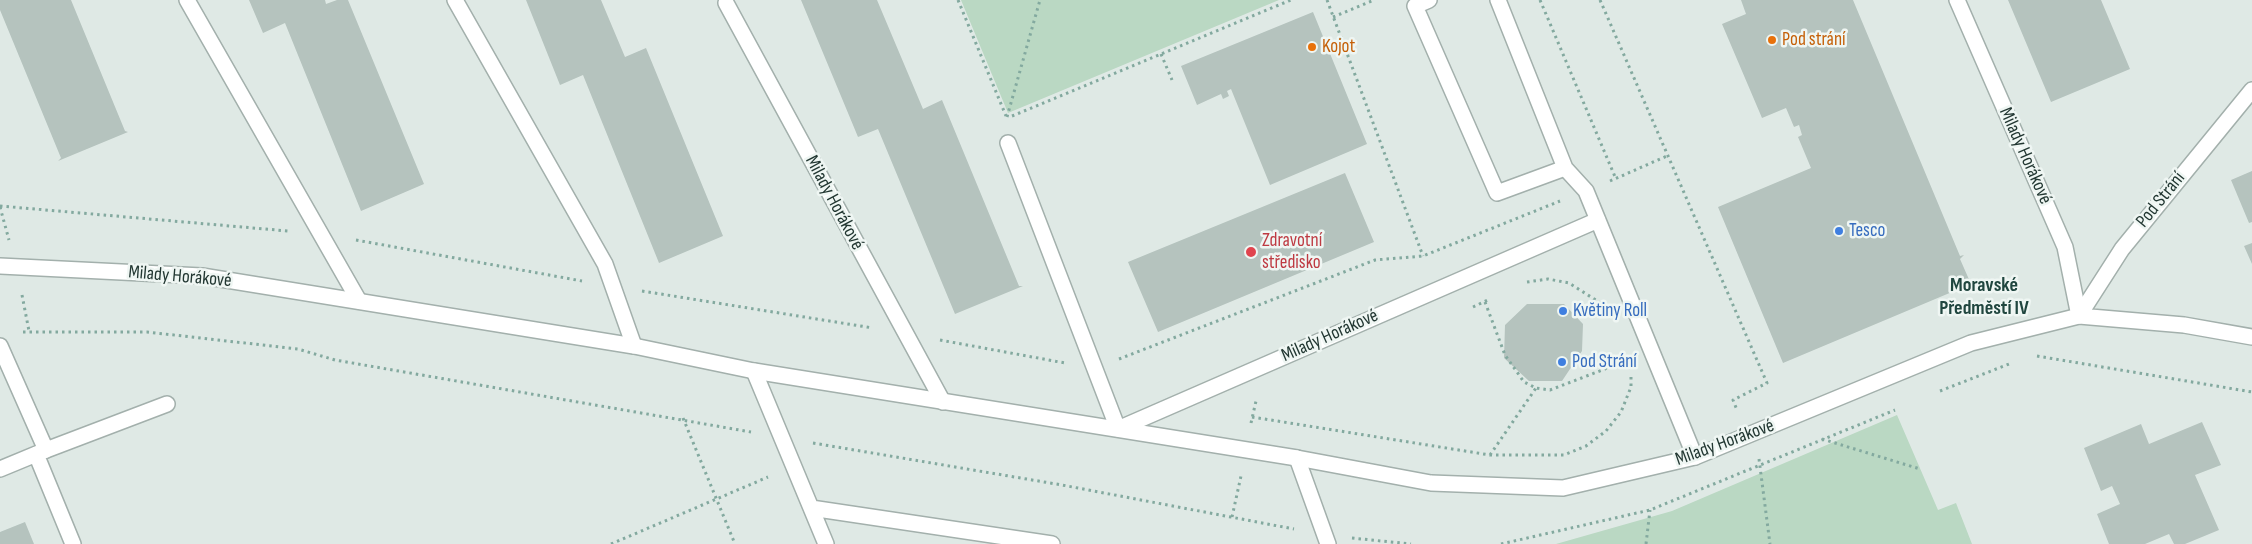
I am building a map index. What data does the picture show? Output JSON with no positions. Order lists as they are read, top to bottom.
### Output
{
  "streets": {
    "street": ["Milady Horákové", "Pod Strání"]
  },
  "crossings": [
    ["Milady Horákové", "Pod Strání"]
  ],
  "districts": ["Moravské Předměstí IV"],
  "places": [
    "Pod strání",
    "Kojot",
    "Tesco",
    "Zdravotní středisko",
    "Květiny Roll",
    "Pod Strání"
  ]
}
